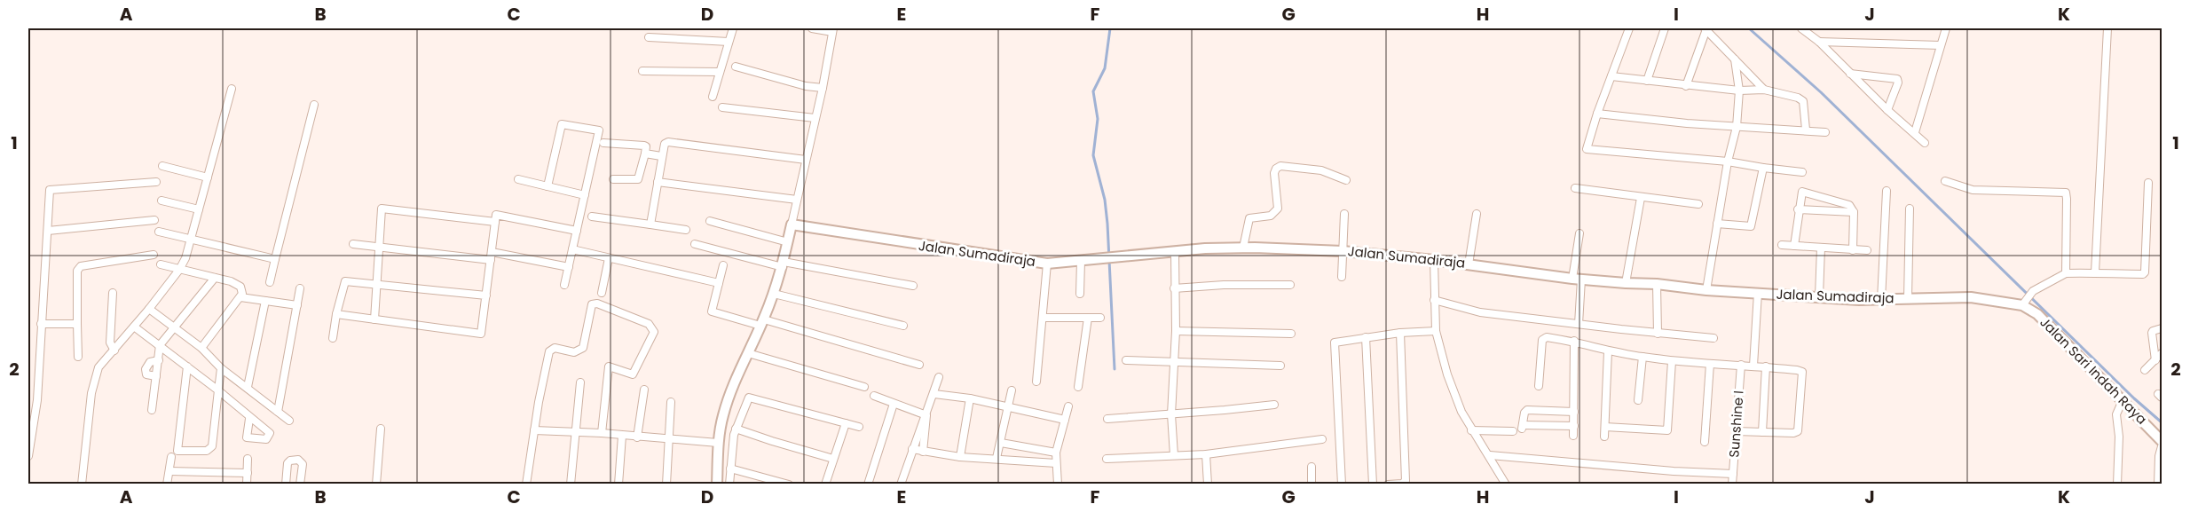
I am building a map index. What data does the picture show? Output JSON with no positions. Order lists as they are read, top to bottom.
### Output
{
  "streets": {
    "street": ["Jalan Sumadiraja", "Jalan Sari Indah Raya", "Sunshine I"]
  },
  "crossings": [
    ["Jalan Sumadiraja", "Jalan Sari Indah Raya"]
  ],
  "grid": {
    "columns": [
      "A",
      "B",
      "C",
      "D",
      "E",
      "F",
      "G",
      "H",
      "I",
      "J",
      "K"
    ],
    "rows": ["1", "2"]
  }
}
